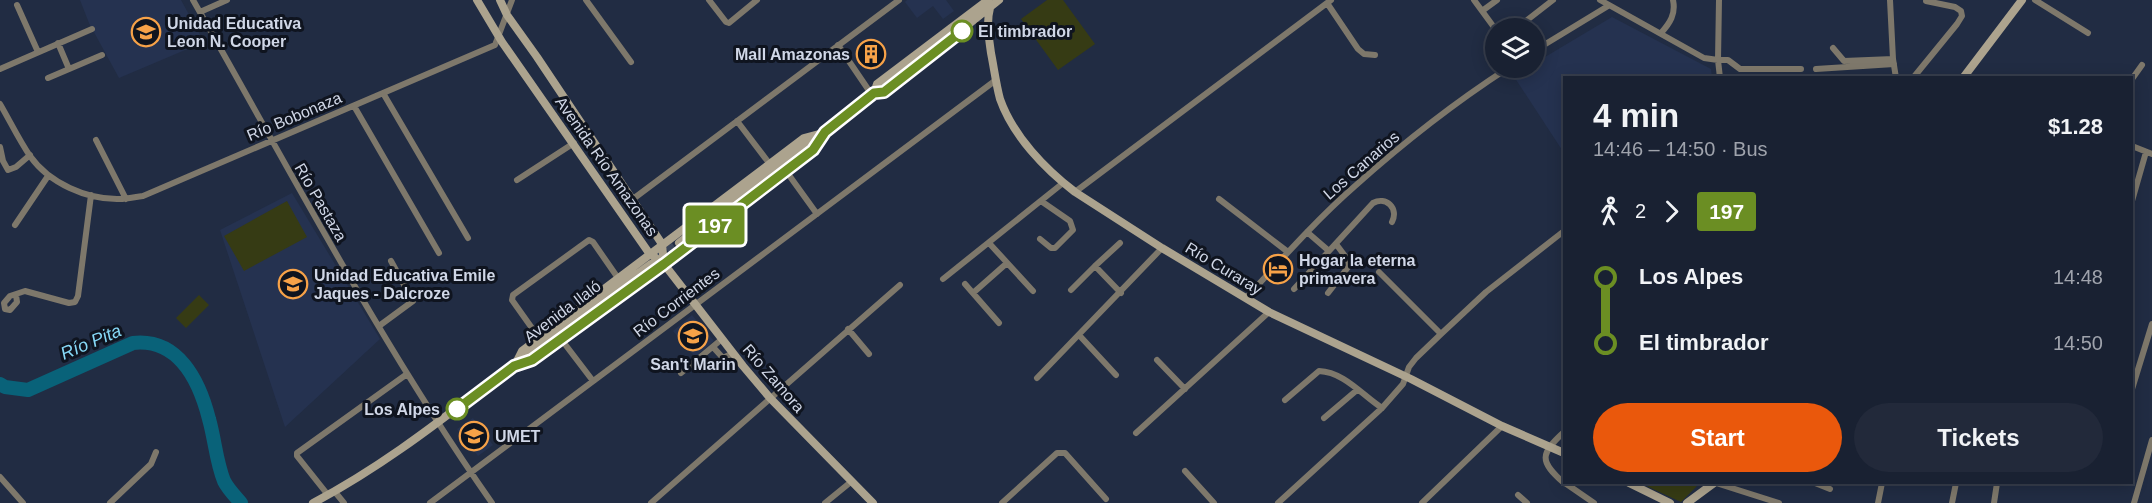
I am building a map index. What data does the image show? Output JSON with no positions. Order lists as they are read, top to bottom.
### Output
{
  "streets": {
    "street": [
      "Río Bobonaza",
      "Los Canarios",
      "Avenida Río Amazonas",
      "Río Pastaza",
      "Río Curaray",
      "Río Corrientes",
      "Avenida Ilaló",
      "Río Zamora"
    ]
  },
  "crossings": [
    ["Río Bobonaza", "Avenida Río Amazonas"],
    ["Río Bobonaza", "Río Pastaza"],
    ["Los Canarios", "Río Curaray"],
    ["Avenida Río Amazonas", "Río Zamora"],
    ["Río Pastaza", "Río Corrientes"],
    ["Río Pastaza", "Avenida Ilaló"],
    ["Río Curaray", "Río Corrientes"],
    ["Río Corrientes", "Río Zamora"]
  ],
  "water": ["Río Pita"],
  "places": {
    "other": ["El timbrador", "Los Alpes"],
    "school or university": [
      "Unidad Educativa Leon N. Cooper",
      "Unidad Educativa Emile Jaques - Dalcroze",
      "San't Marin",
      "UMET"
    ],
    "building": ["Mall Amazonas"],
    "hotel": ["Hogar la eterna primavera"]
  },
  "lines": ["bus line 197"],
  "page": {
    "on_map": "197",
    "heading": ["4 min", "14:46 – 14:50 · Bus", "$1.28"],
    "legs": ["2", "197"],
    "list": [
      {
        "name": "Los Alpes",
        "value": "14:48"
      },
      {
        "name": "El timbrador",
        "value": "14:50"
      }
    ],
    "buttons": ["Start", "Tickets"]
  }
}
